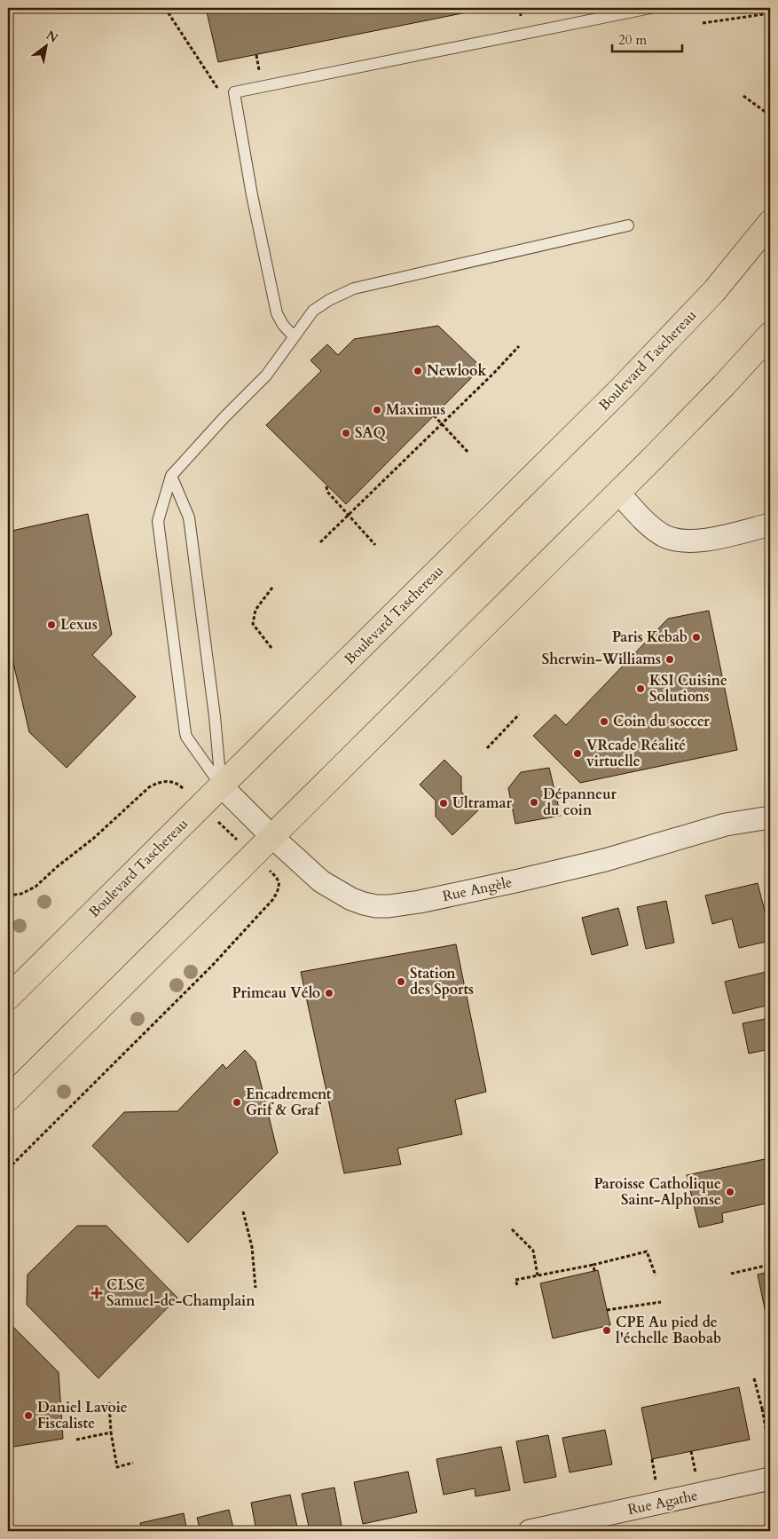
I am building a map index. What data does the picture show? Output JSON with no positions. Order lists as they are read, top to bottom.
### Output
{
  "streets": {
    "main road": ["Boulevard Taschereau"],
    "street": ["Rue Angèle", "Rue Agathe"]
  },
  "crossings": [
    ["Boulevard Taschereau", "Rue Angèle"]
  ],
  "places": {
    "other": [
      "Newlook",
      "Maximus",
      "SAQ",
      "Lexus",
      "Paris Kebab",
      "Sherwin-Williams",
      "KSI Cuisine Solutions",
      "Coin du soccer",
      "VRcade Réalité virtuelle",
      "Dépanneur du coin",
      "Ultramar",
      "Station des Sports",
      "Primeau Vélo",
      "Encadrement Grif & Graf",
      "Paroisse Catholique Saint-Alphonse",
      "CPE Au pied de l'échelle Baobab",
      "Daniel Lavoie Fiscaliste"
    ],
    "health": ["CLSC Samuel-de-Champlain"]
  },
  "scale_bar": "20 m",
  "north": "top right"
}
